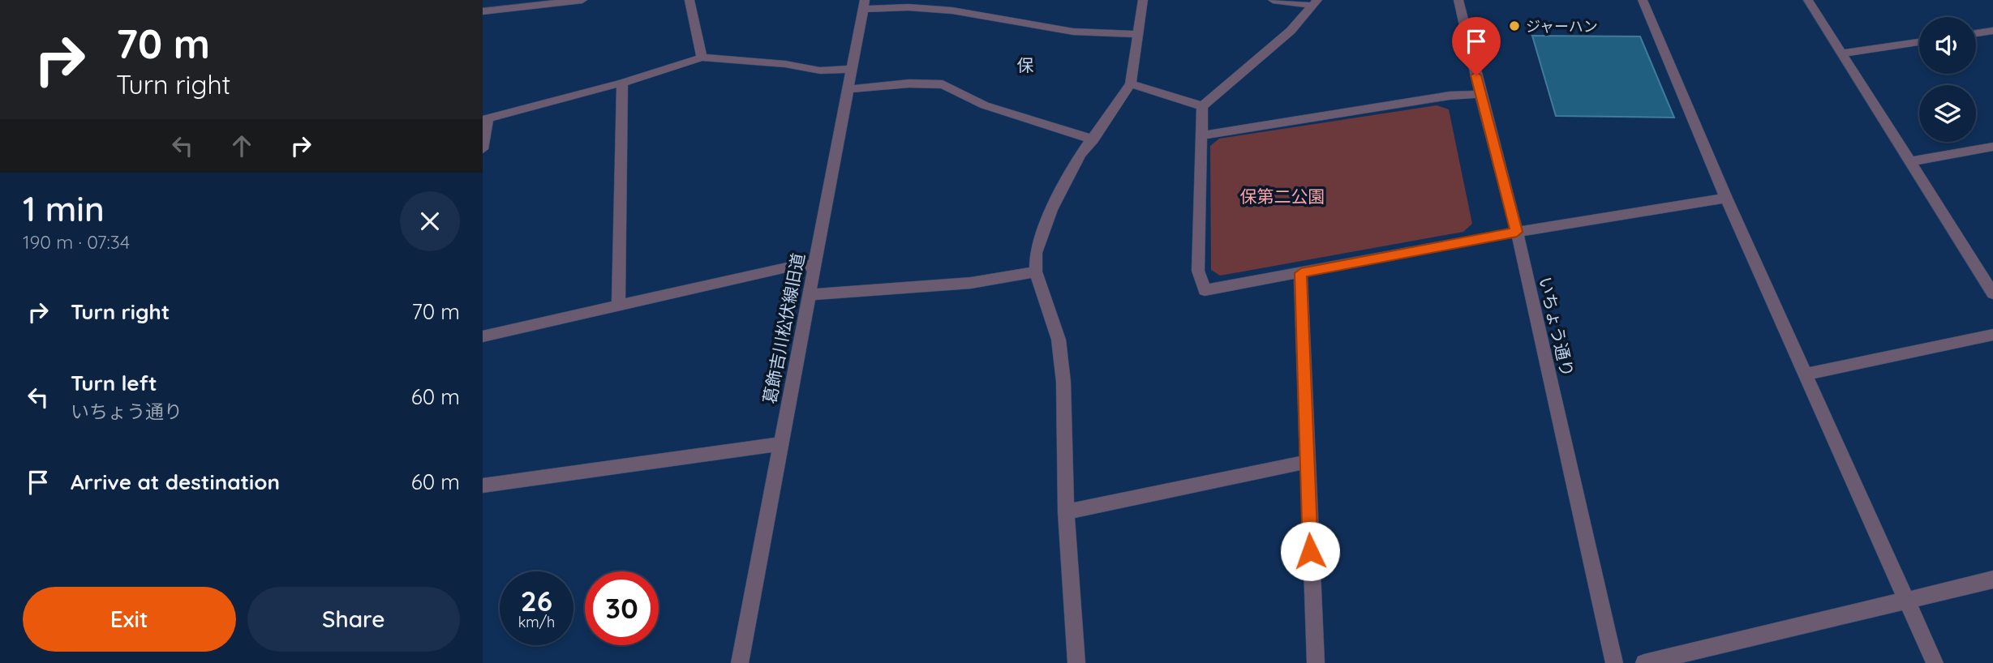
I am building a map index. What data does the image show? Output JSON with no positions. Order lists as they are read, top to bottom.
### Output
{
  "streets": {
    "street": ["いちょう通り", "葛飾吉川松伏線旧道"]
  },
  "districts": ["保"],
  "parks": ["保第二公園"],
  "places": ["ジャーハン"],
  "page": {
    "turn": ["70 m", "Turn right"],
    "heading": ["1 min", "190 m · 07:34"],
    "list": [
      {
        "name": "Turn right",
        "value": "70 m"
      },
      {
        "name": "Turn left",
        "note": "いちょう通り",
        "value": "60 m"
      },
      {
        "name": "Arrive at destination",
        "value": "60 m"
      }
    ],
    "speed": "26 km/h",
    "limit": "30",
    "buttons": ["Exit", "Share"]
  }
}
